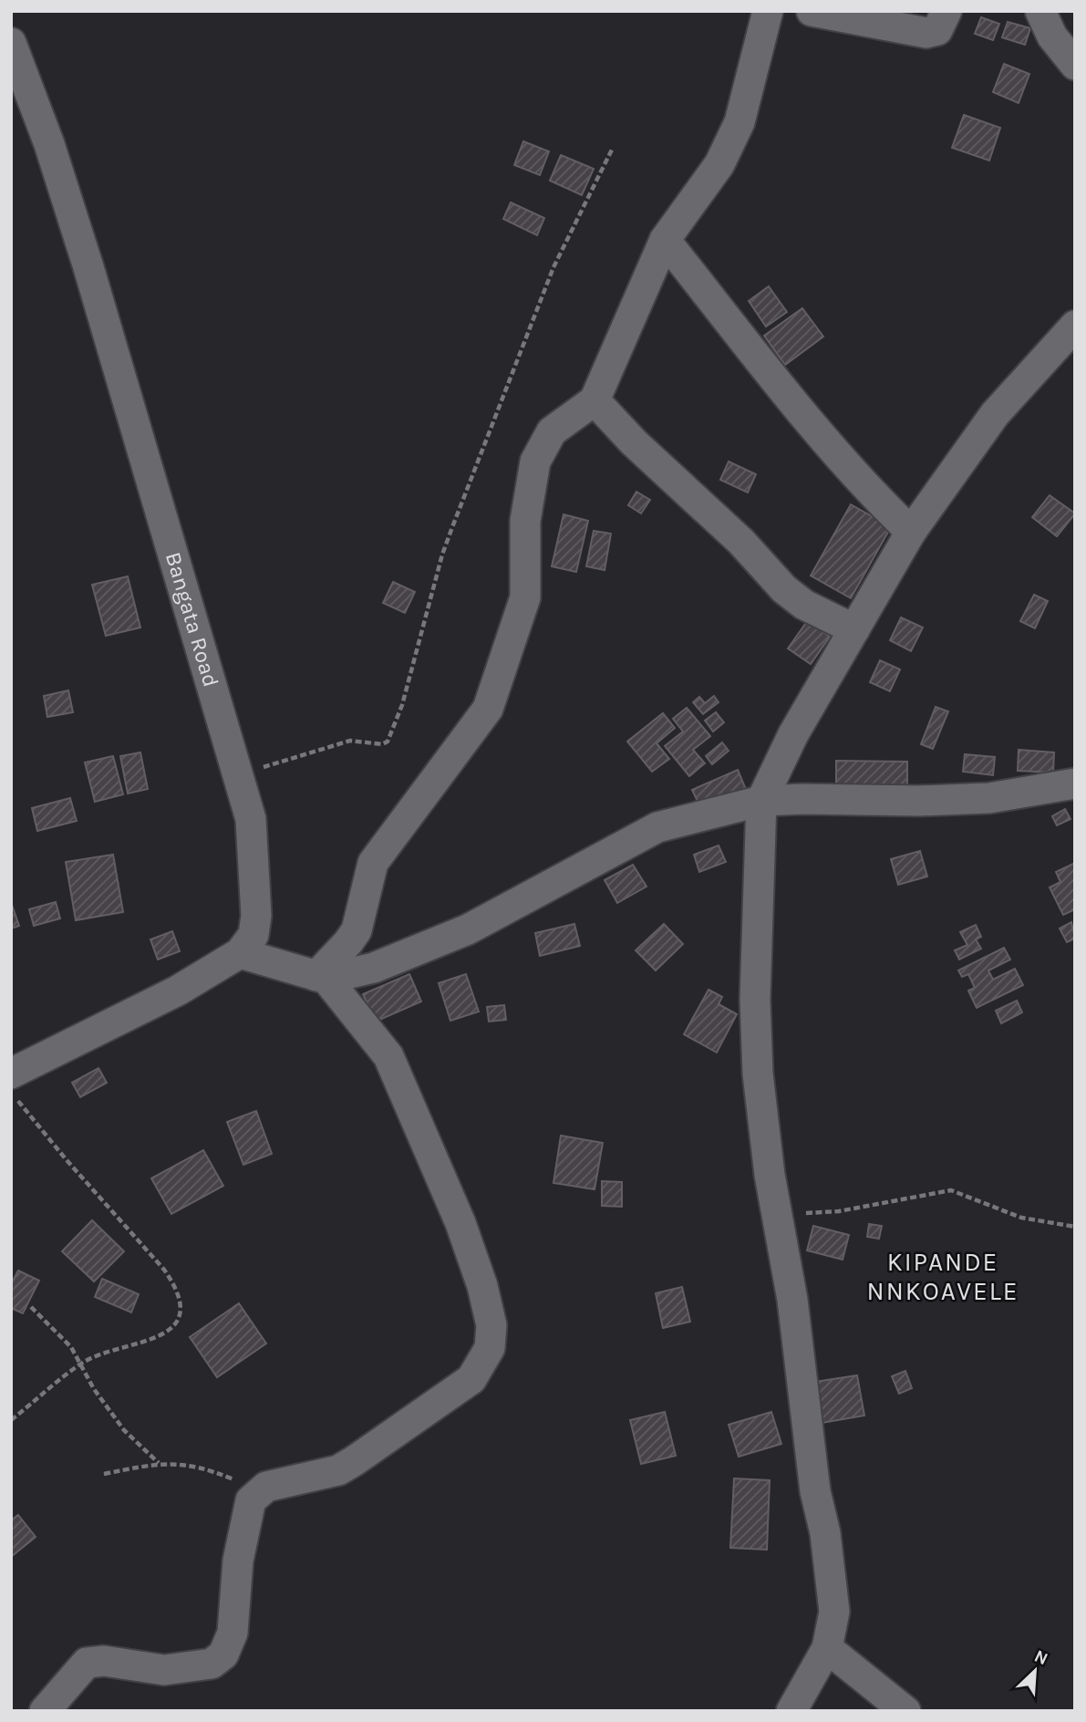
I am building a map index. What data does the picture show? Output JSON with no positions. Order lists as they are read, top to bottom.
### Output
{
  "streets": {
    "street": ["Bangata Road"]
  },
  "districts": ["KIPANDE NNKOAVELE"],
  "north": "top right"
}
